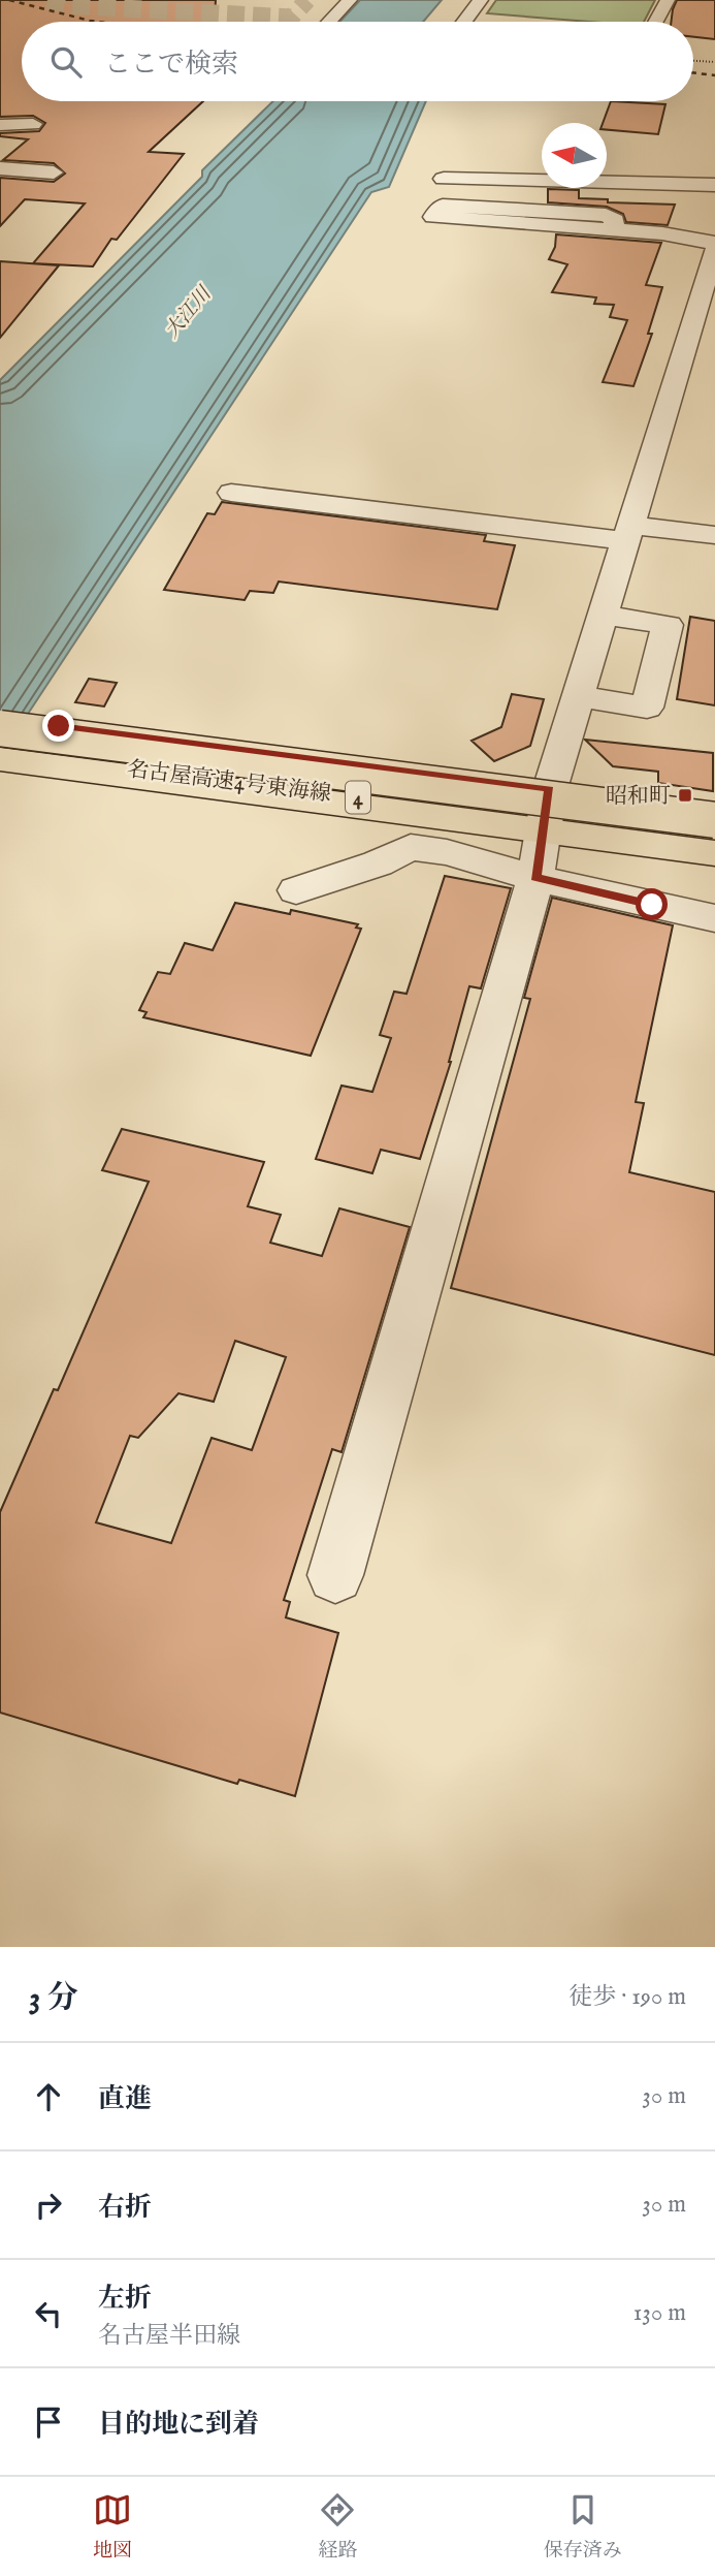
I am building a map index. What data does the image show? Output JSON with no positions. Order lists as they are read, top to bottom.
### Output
{
  "streets": {
    "main road": ["名古屋高速4号東海線", "4"]
  },
  "water": ["大江川"],
  "places": {
    "transit": ["昭和町"]
  },
  "north": "left",
  "page": {
    "search": "ここで検索",
    "heading": ["3 分", "徒歩 · 190 m"],
    "list": [
      ["直進", "30 m"],
      ["右折", "30 m"],
      ["左折", "名古屋半田線", "130 m"],
      "目的地に到着"
    ],
    "nav": ["地図", "経路", "保存済み"]
  }
}
